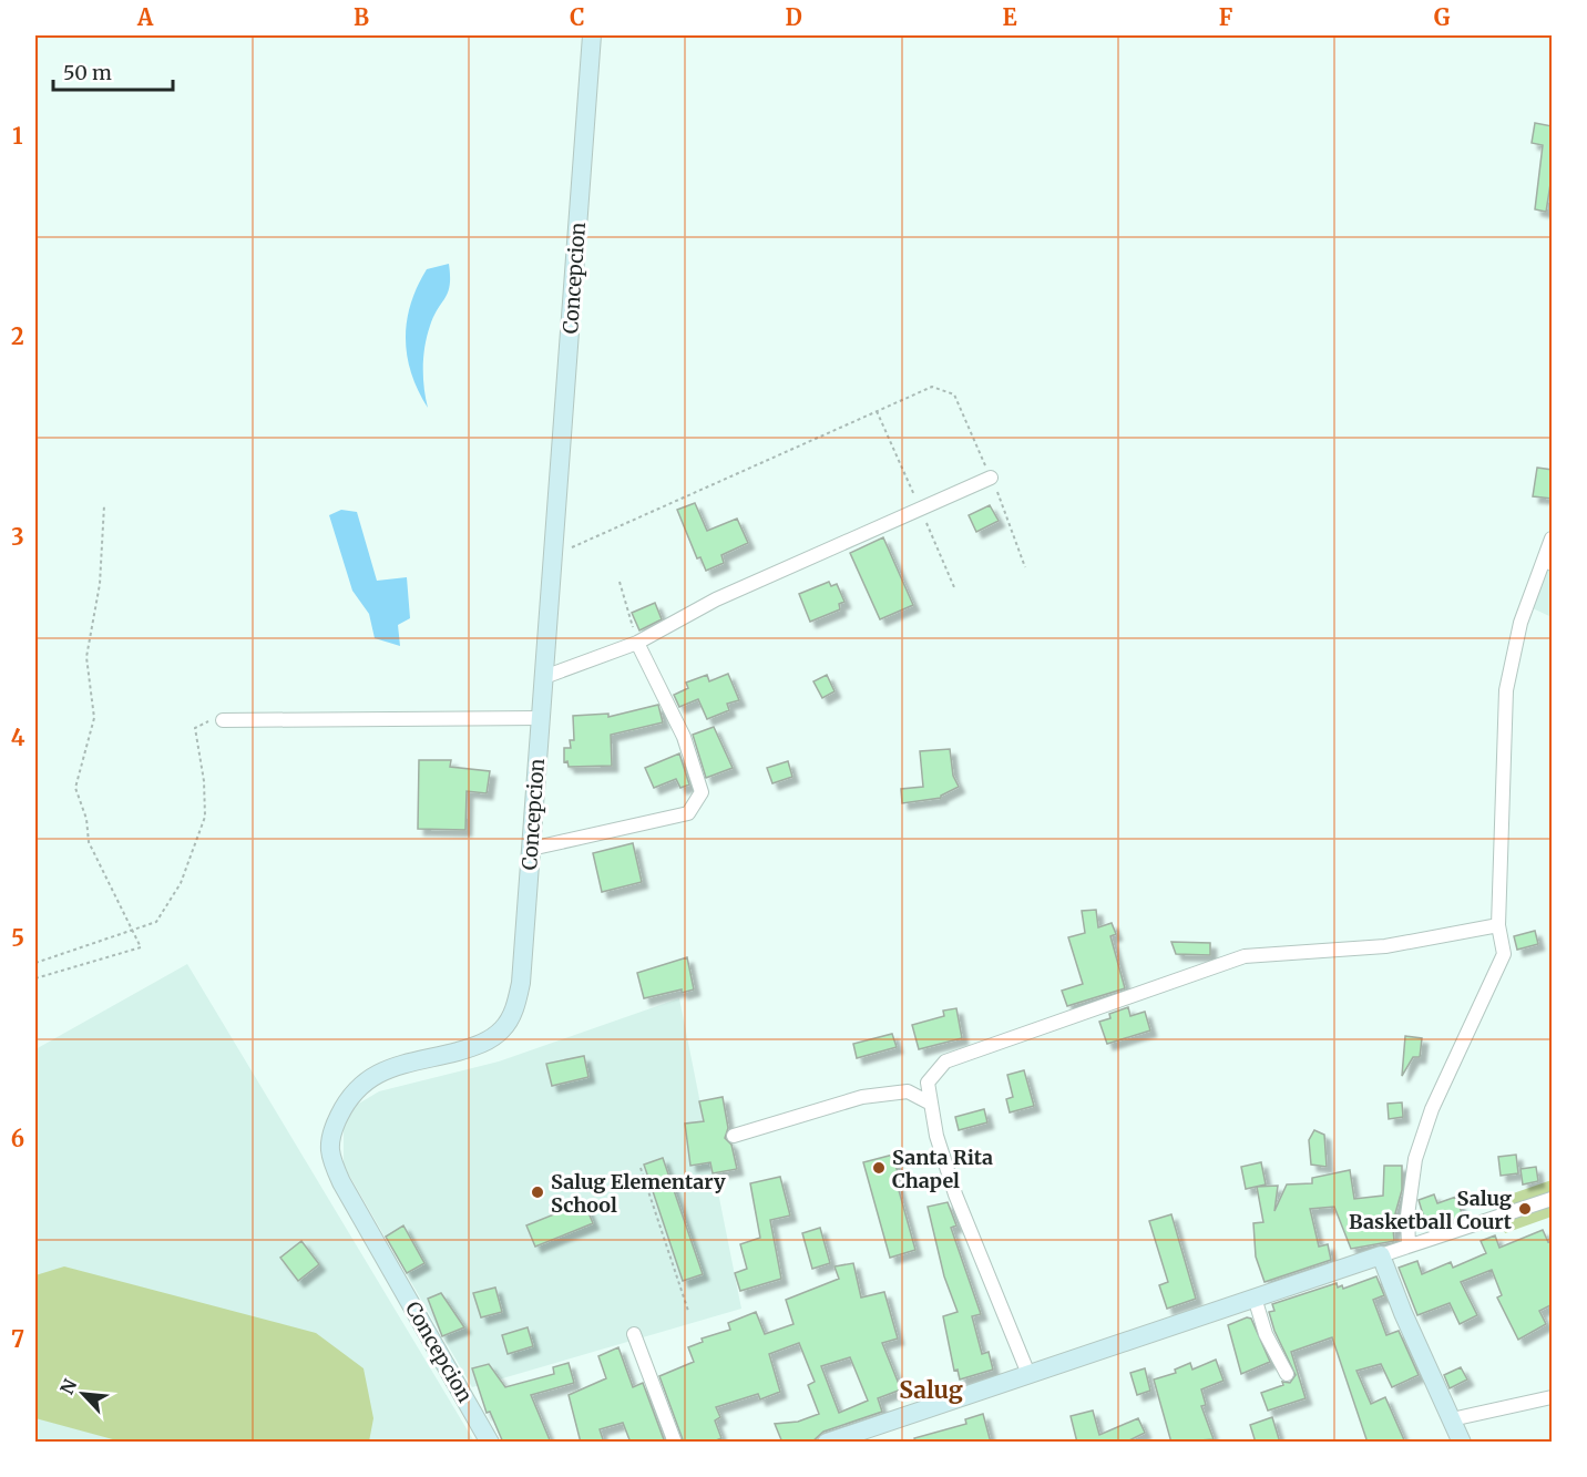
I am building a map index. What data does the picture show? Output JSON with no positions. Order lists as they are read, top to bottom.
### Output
{
  "streets": {
    "main road": ["Concepcion"]
  },
  "districts": ["Salug"],
  "places": ["Santa Rita Chapel", "Salug Elementary School", "Salug Basketball Court"],
  "scale_bar": "50 m",
  "north": "top left",
  "grid": {
    "columns": [
      "A",
      "B",
      "C",
      "D",
      "E",
      "F",
      "G"
    ],
    "rows": [
      "1",
      "2",
      "3",
      "4",
      "5",
      "6",
      "7"
    ]
  }
}
